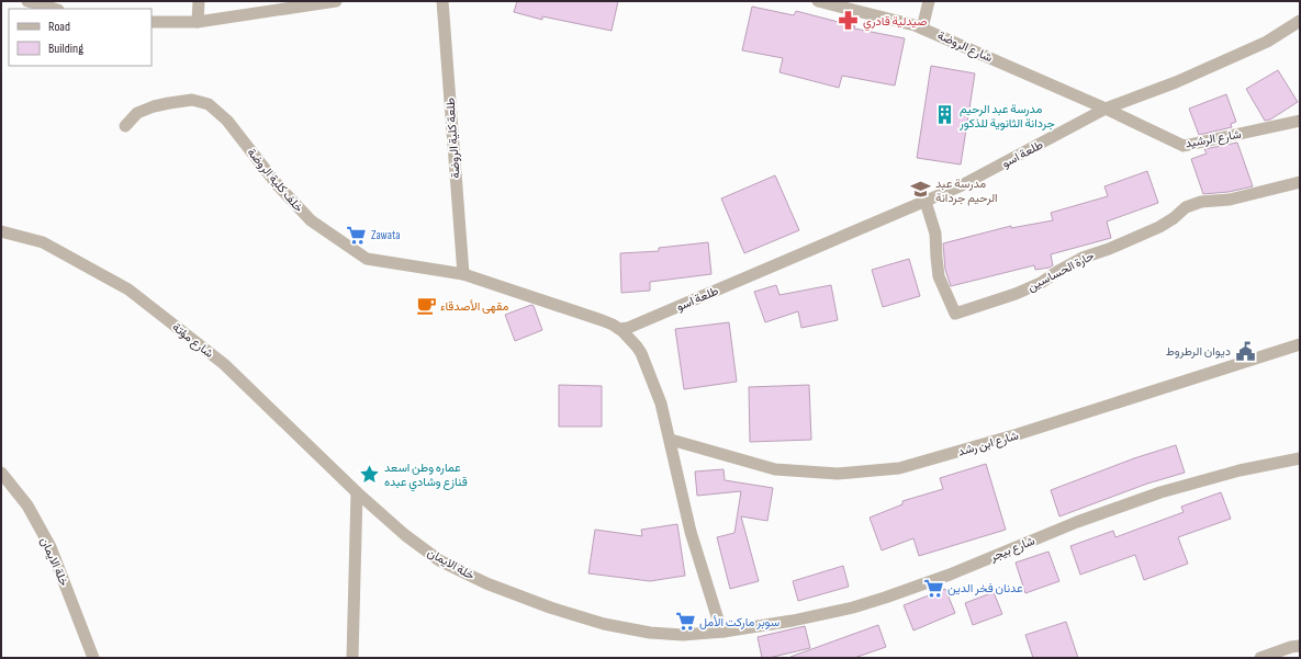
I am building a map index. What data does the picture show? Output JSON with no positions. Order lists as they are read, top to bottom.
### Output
{
  "streets": {
    "street": [
      "شارع الروضة",
      "طلعة كلية الروضة",
      "شارع الرشيد",
      "طلعة اسو",
      "خلف كلية الروضة",
      "حارة الحساسين",
      "شارع مؤتة",
      "شارع ابن رشد",
      "شارع بيجر",
      "خلة الايمان"
    ]
  },
  "crossings": [
    ["شارع الروضة", "شارع الرشيد"],
    ["شارع الروضة", "طلعة اسو"],
    ["طلعة كلية الروضة", "خلف كلية الروضة"],
    ["شارع الرشيد", "طلعة اسو"],
    ["طلعة اسو", "خلف كلية الروضة"],
    ["طلعة اسو", "حارة الحساسين"],
    ["خلف كلية الروضة", "شارع ابن رشد"],
    ["خلف كلية الروضة", "شارع بيجر"],
    ["خلف كلية الروضة", "خلة الايمان"],
    ["شارع مؤتة", "خلة الايمان"],
    ["شارع بيجر", "خلة الايمان"]
  ],
  "places": {
    "pharmacy": ["صيدلية قادري"],
    "building": ["مدرسة عبد الرحيم جردانة الثانوية للذكور"],
    "school or university": ["مدرسة عبد الرحيم جردانة"],
    "supermarket": ["Zawata", "عدنان فخر الدين", "سوبر ماركت الأمل"],
    "cafe": ["مقهى الأصدقاء"],
    "public building": ["ديوان الرطروط"],
    "place": ["عماره وطن اسعد قنازع وشادي عبده"]
  },
  "legend": ["Road", "Building"]
}
